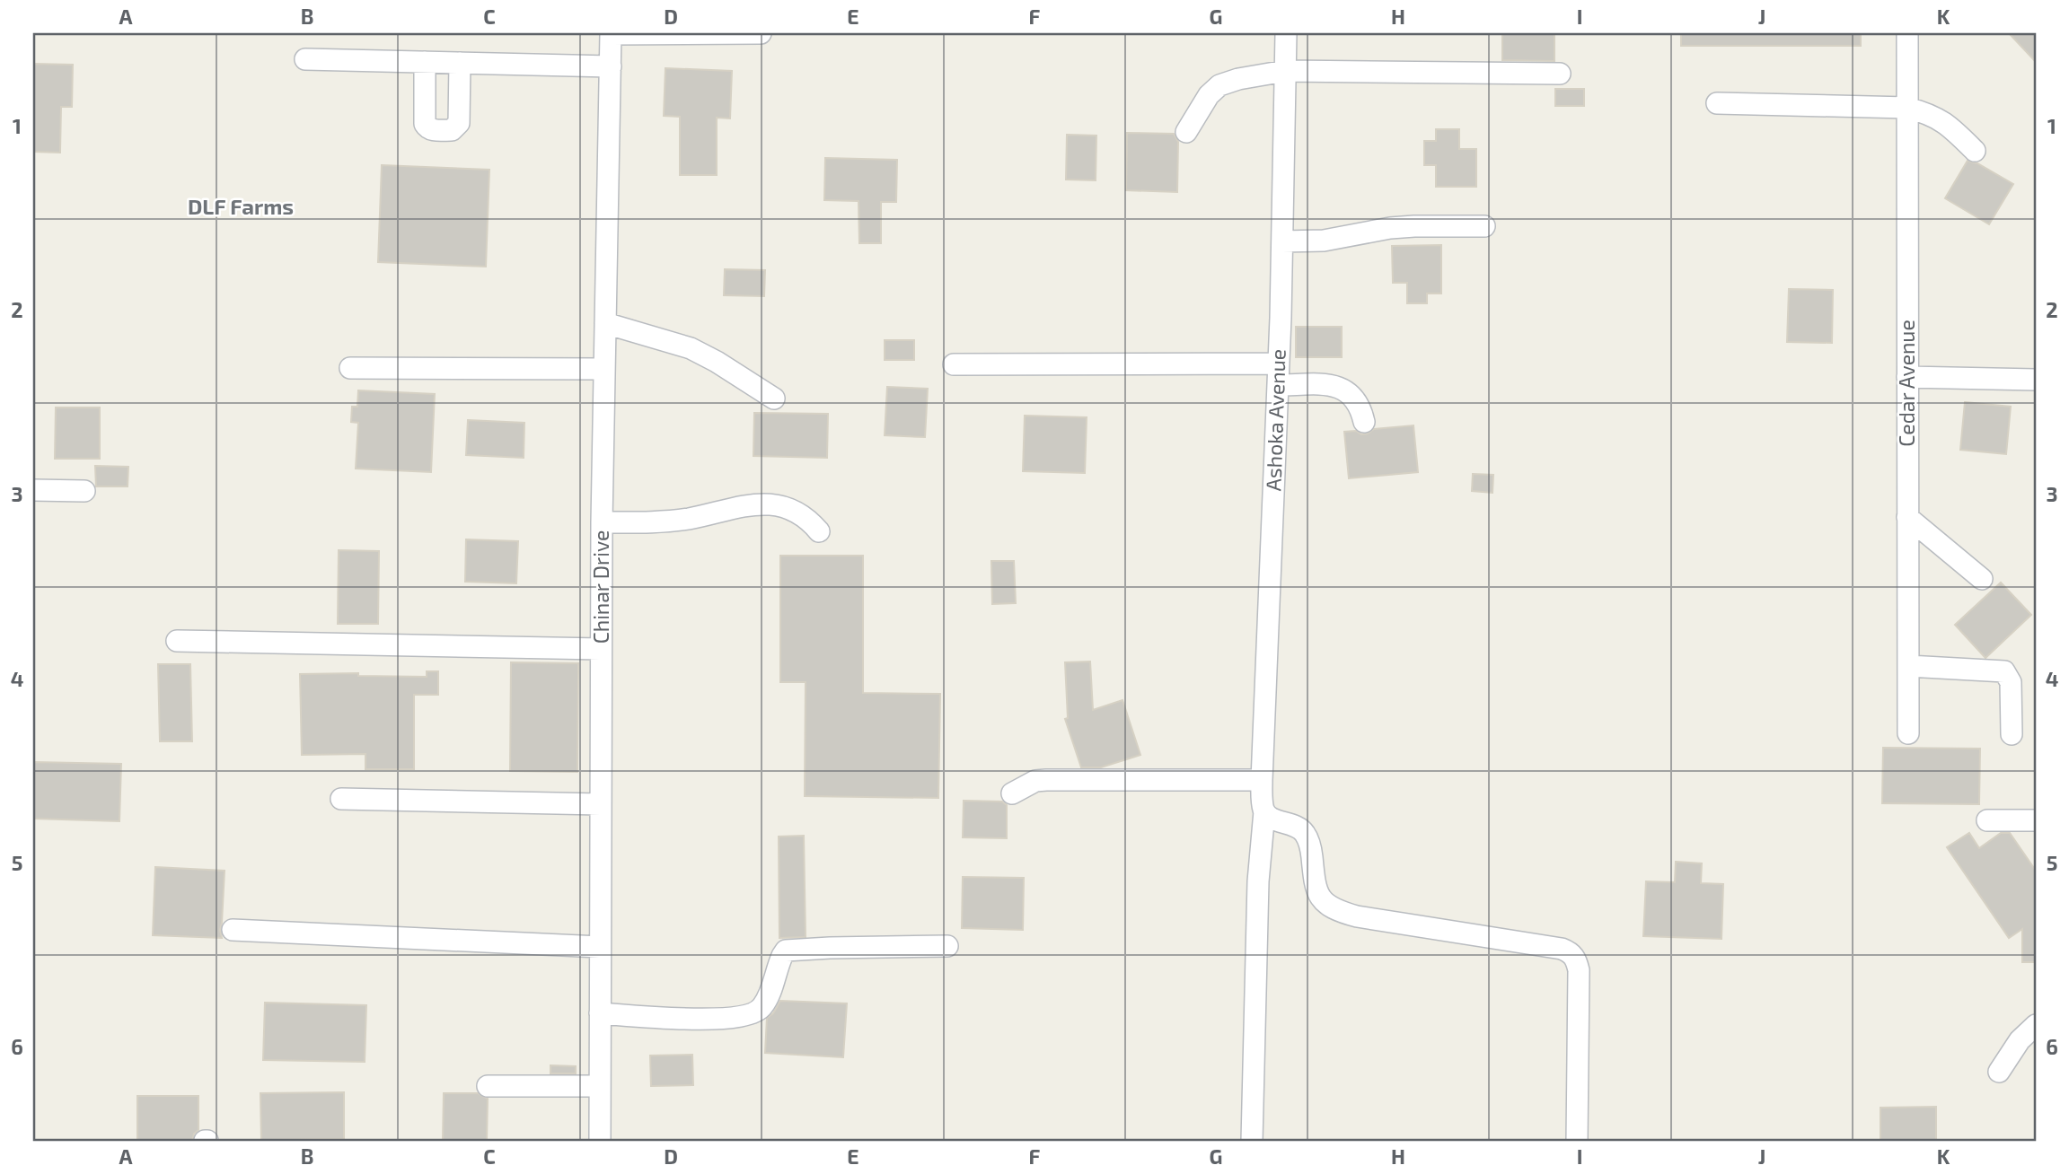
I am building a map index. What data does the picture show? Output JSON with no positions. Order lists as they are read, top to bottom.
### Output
{
  "streets": {
    "street": ["Cedar Avenue", "Ashoka Avenue", "Chinar Drive"]
  },
  "districts": ["DLF Farms"],
  "grid": {
    "columns": [
      "A",
      "B",
      "C",
      "D",
      "E",
      "F",
      "G",
      "H",
      "I",
      "J",
      "K"
    ],
    "rows": [
      "1",
      "2",
      "3",
      "4",
      "5",
      "6"
    ]
  }
}
